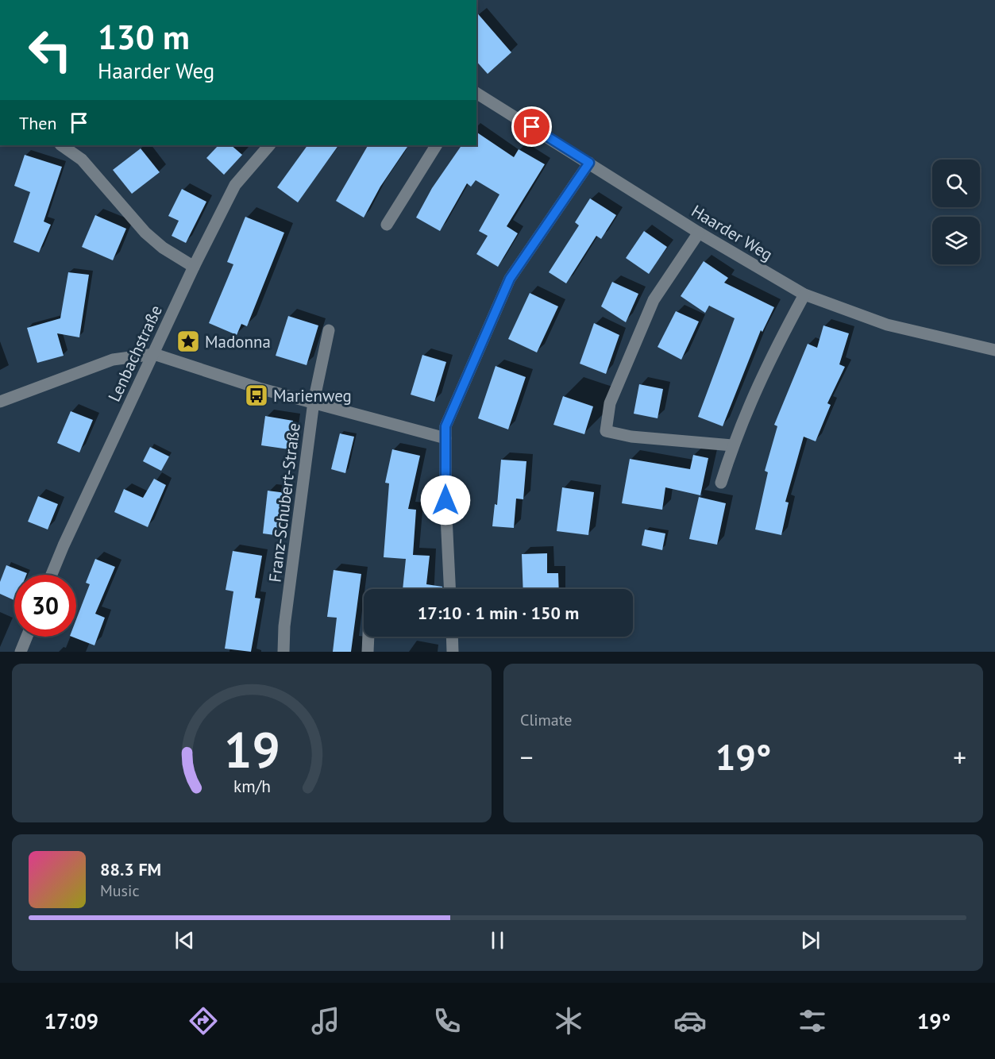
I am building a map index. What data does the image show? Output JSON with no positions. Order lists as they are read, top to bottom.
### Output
{
  "streets": {
    "street": ["Haarder Weg", "Lenbachstraße", "Franz-Schubert-Straße"]
  },
  "places": {
    "place": ["Madonna"],
    "bus stop": ["Marienweg"]
  },
  "page": {
    "turn": ["130 m", "Haarder Weg"],
    "then": "Then",
    "limit": "30",
    "trip": "17:10 · 1 min · 150 m",
    "tile": "Climate",
    "heat": ["−", "19°", "+"],
    "song": ["88.3 FM", "Music"],
    "tabs": ["17:09", "19°"],
    "gauge": ["19", "km/h"]
  }
}
